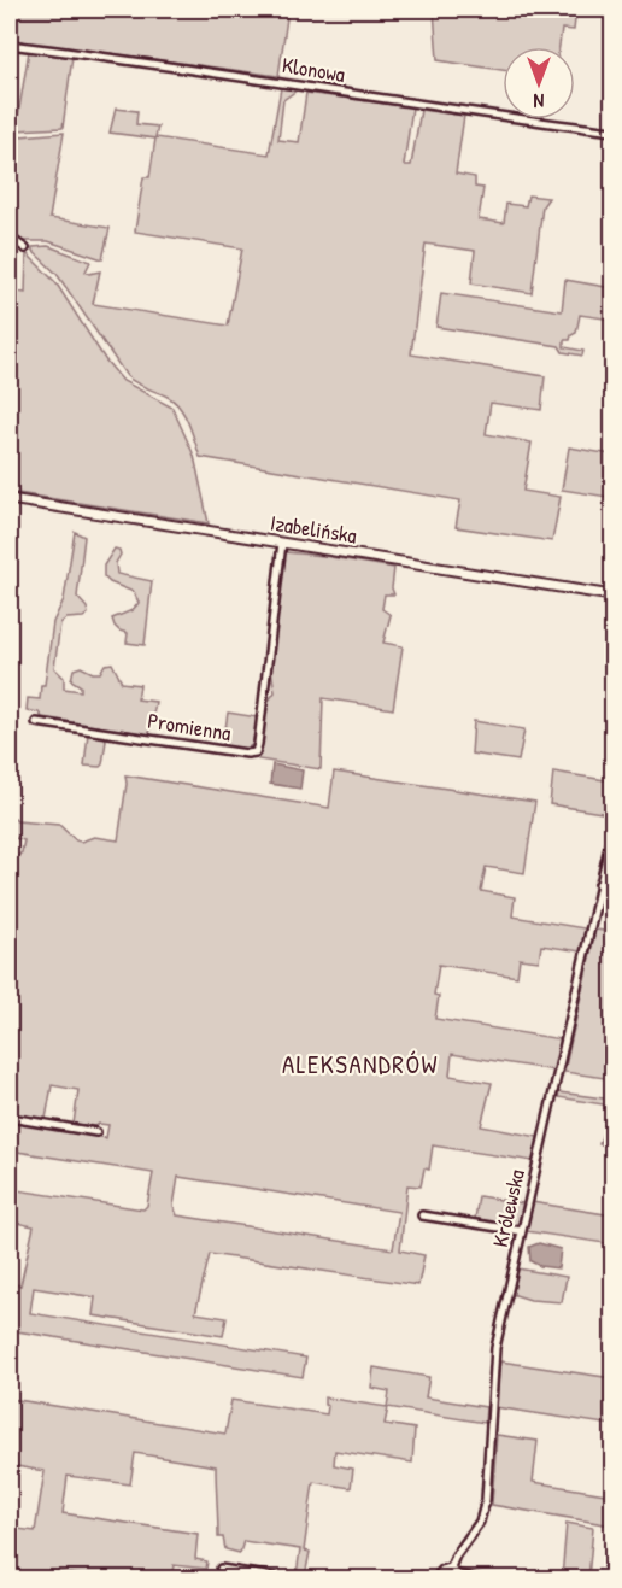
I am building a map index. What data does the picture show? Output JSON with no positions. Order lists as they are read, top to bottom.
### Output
{
  "streets": {
    "street": [
      "Klonowa",
      "Izabelińska",
      "Promienna",
      "Królewska"
    ]
  },
  "crossings": [
    ["Izabelińska", "Promienna"]
  ],
  "districts": ["ALEKSANDRÓW"],
  "north": "bottom"
}
